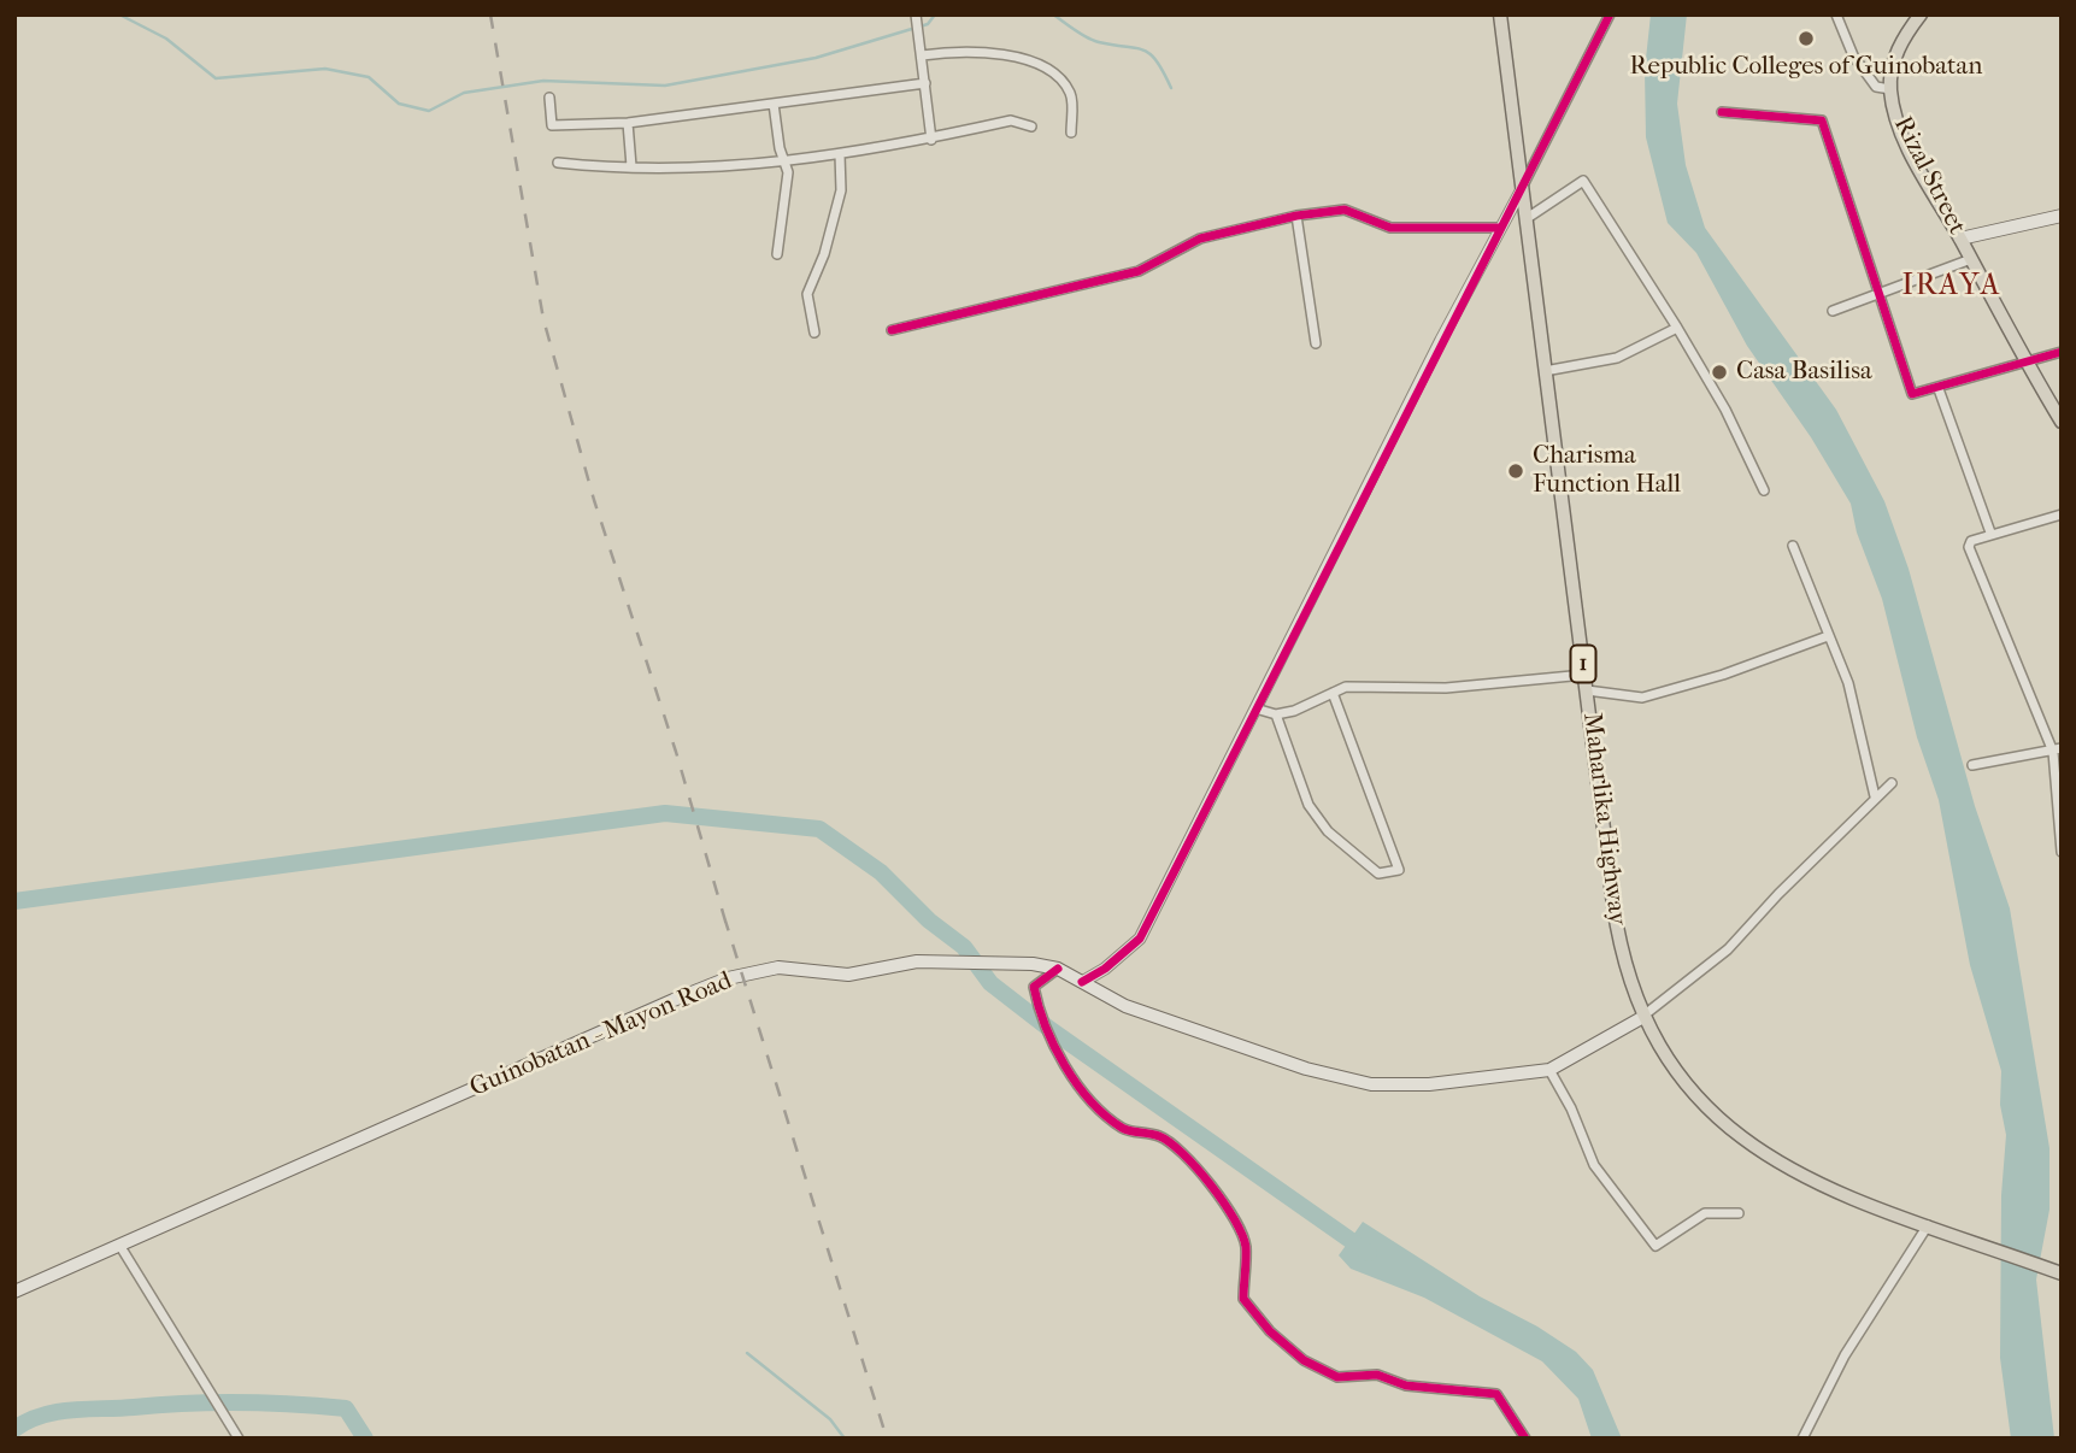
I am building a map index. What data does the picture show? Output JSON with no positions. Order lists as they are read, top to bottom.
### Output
{
  "streets": {
    "main road": [
      "Rizal Street",
      "1",
      "Maharlika Highway",
      "Guinobatan - Mayon Road"
    ]
  },
  "crossings": [
    ["Maharlika Highway", "Guinobatan - Mayon Road"]
  ],
  "districts": ["IRAYA"],
  "places": ["Republic Colleges of Guinobatan", "Casa Basilisa", "Charisma Function Hall"]
}
